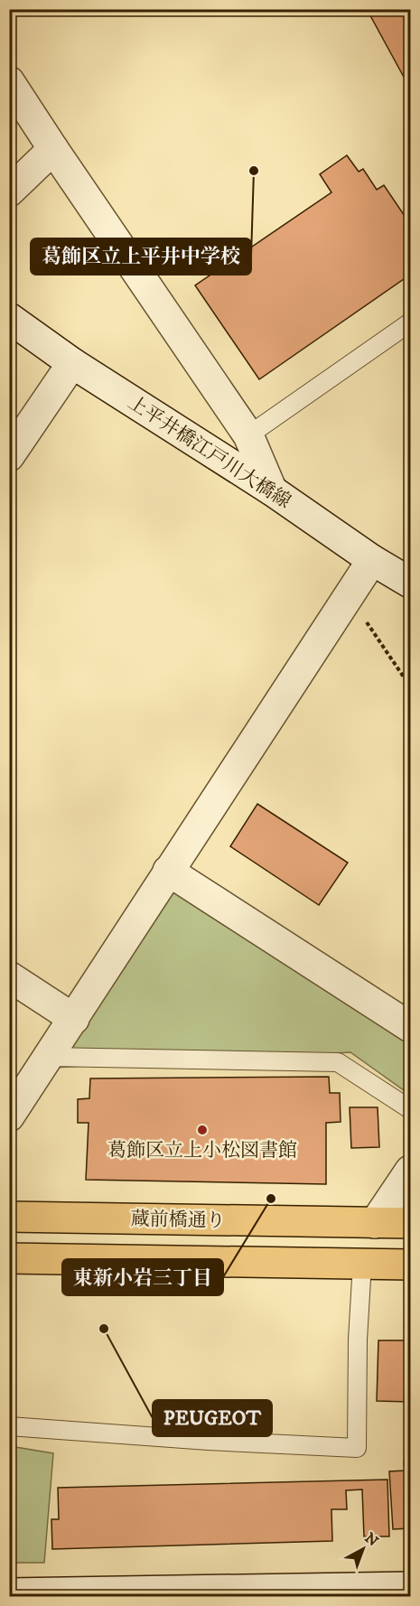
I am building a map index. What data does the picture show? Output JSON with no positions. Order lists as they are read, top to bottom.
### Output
{
  "streets": {
    "main road": ["蔵前橋通り"],
    "street": ["上平井橋江戸川大橋線"]
  },
  "places": [
    "葛飾区立上平井中学校",
    "葛飾区立上小松図書館",
    "東新小岩三丁目",
    "PEUGEOT"
  ],
  "north": "top right"
}
